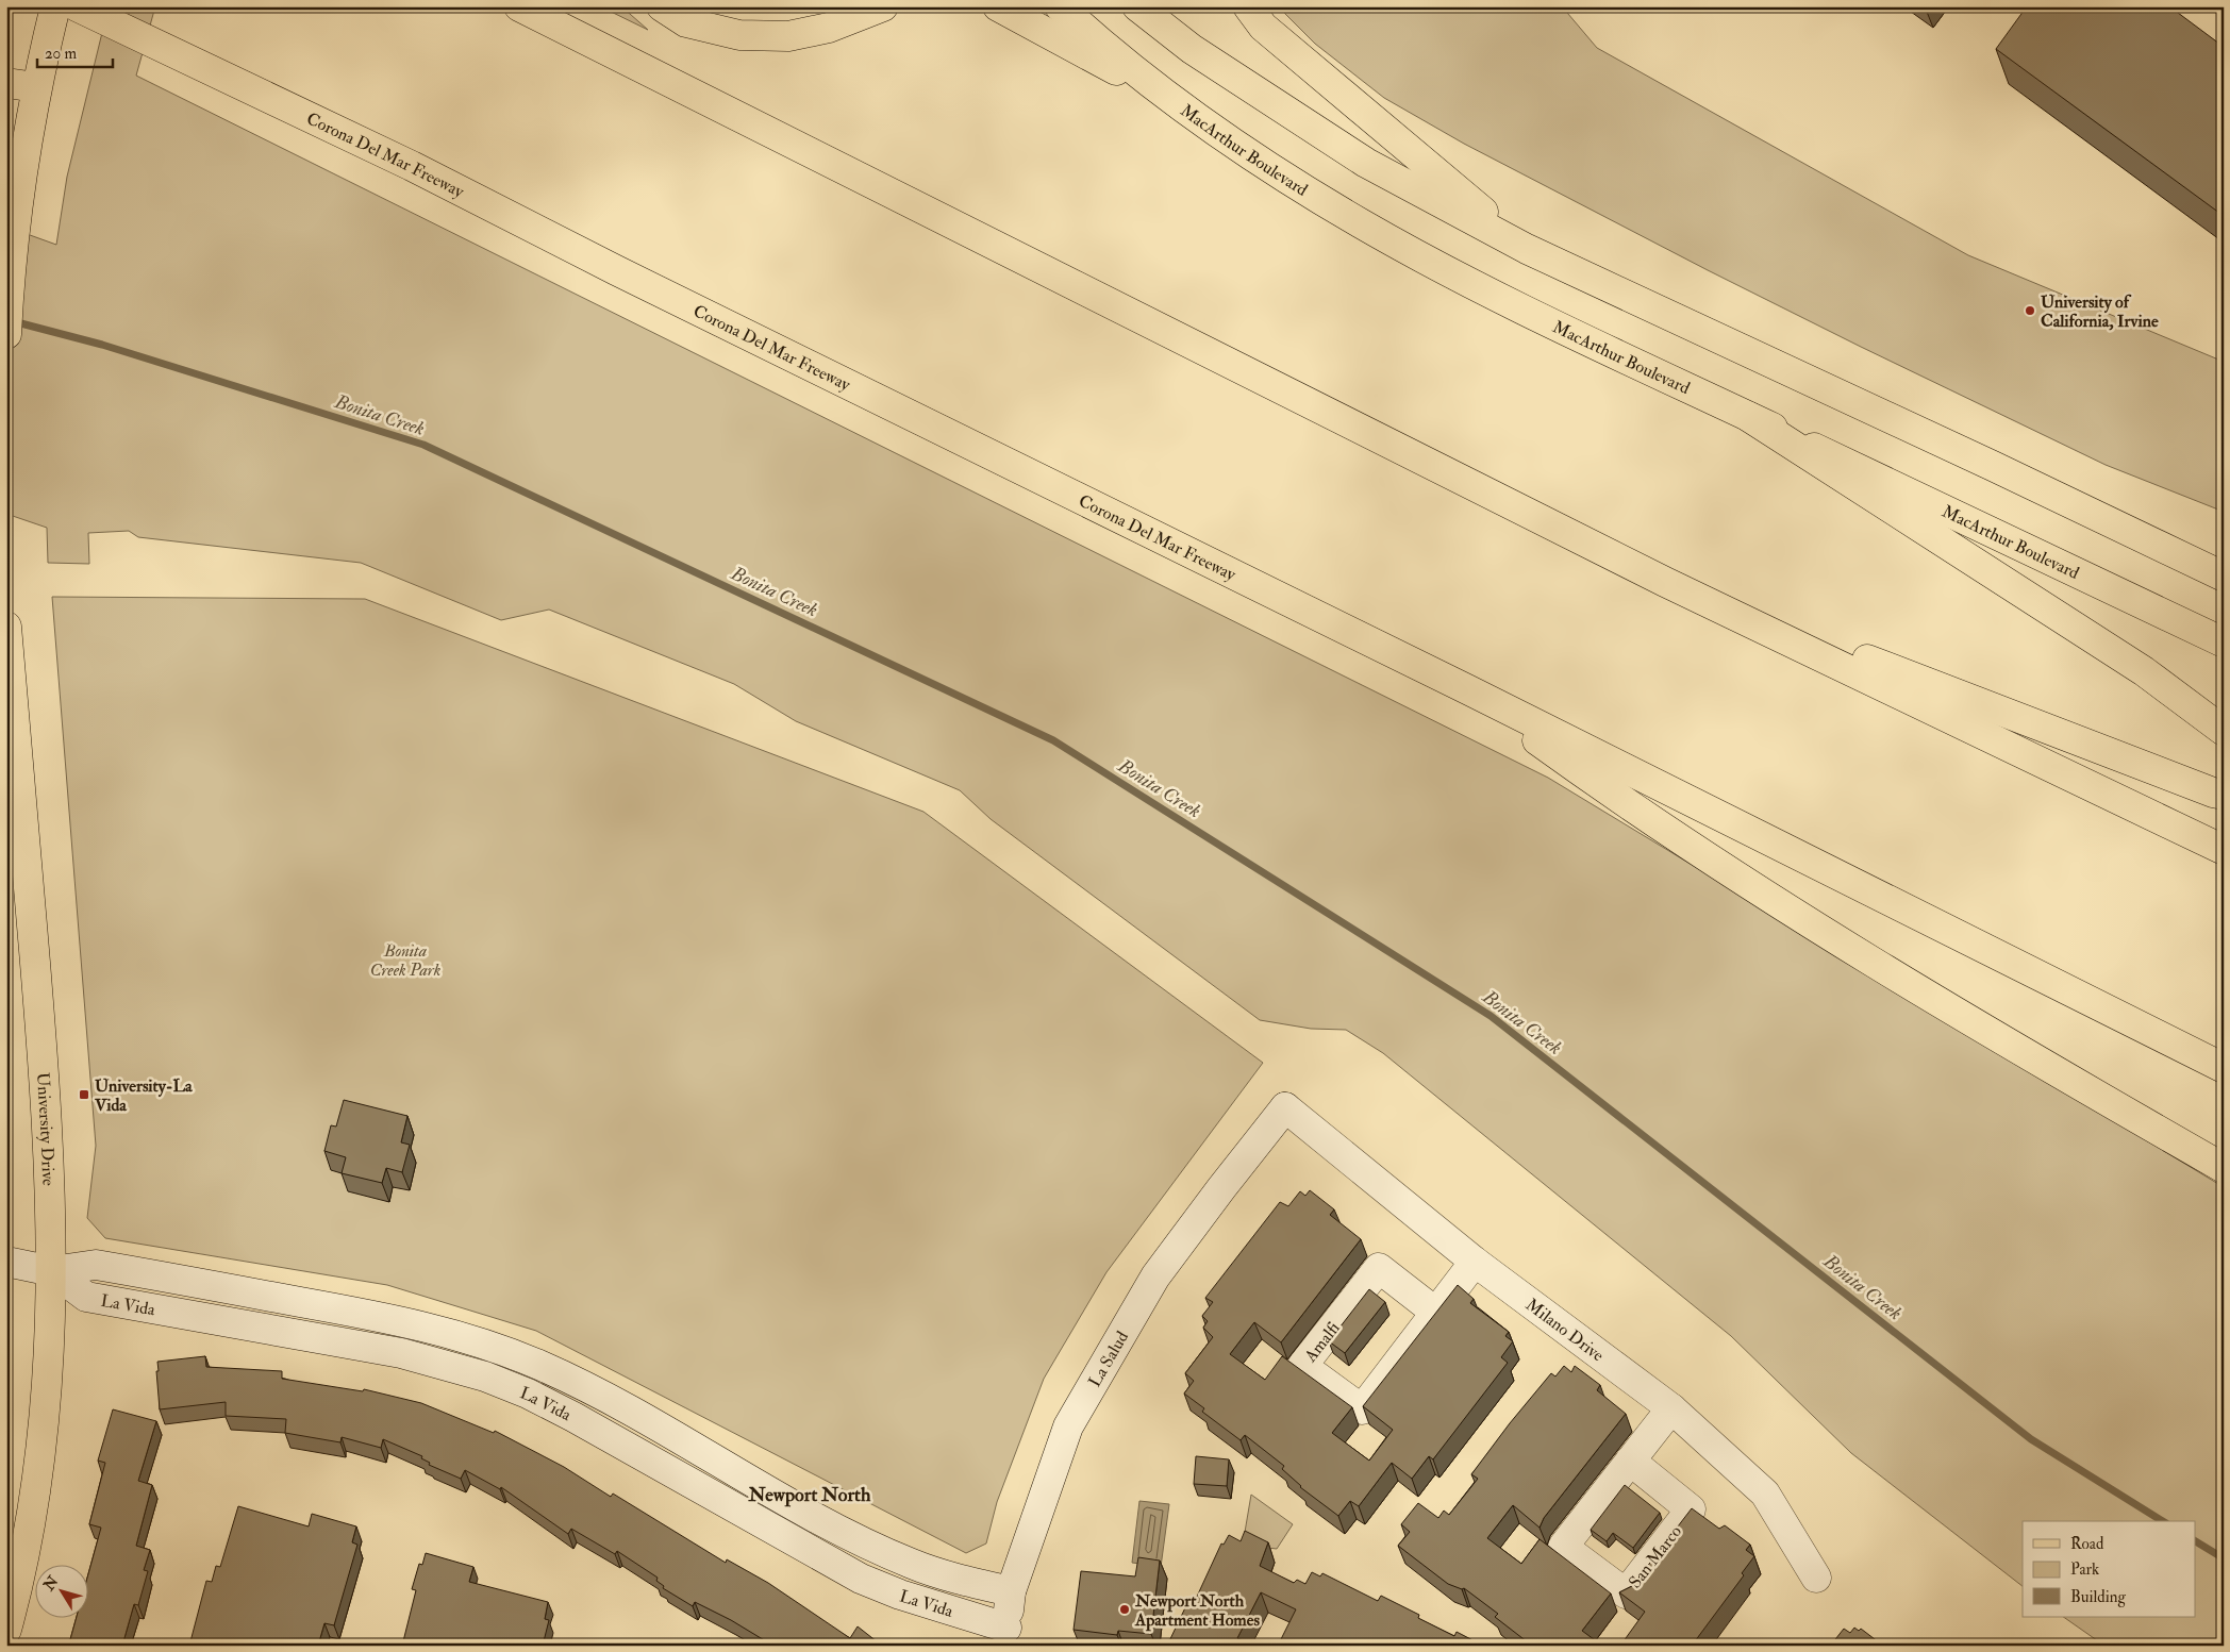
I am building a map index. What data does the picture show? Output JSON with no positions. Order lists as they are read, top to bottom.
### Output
{
  "streets": {
    "main road": ["MacArthur Boulevard", "Corona Del Mar Freeway", "University Drive"],
    "street": [
      "La Vida",
      "Milano Drive",
      "Amalfi",
      "La Salud",
      "San Marco"
    ]
  },
  "crossings": [
    ["University Drive", "La Vida"],
    ["La Vida", "La Salud"],
    ["Milano Drive", "Amalfi"],
    ["Milano Drive", "La Salud"],
    ["Milano Drive", "San Marco"]
  ],
  "districts": ["Newport North"],
  "water": ["Bonita Creek"],
  "parks": ["Bonita Creek Park"],
  "places": {
    "other": ["University of California, Irvine", "Newport North Apartment Homes"],
    "transit": ["University-La Vida"]
  },
  "legend": ["Road", "Park", "Building"],
  "scale_bar": "20 m",
  "north": "top left"
}
